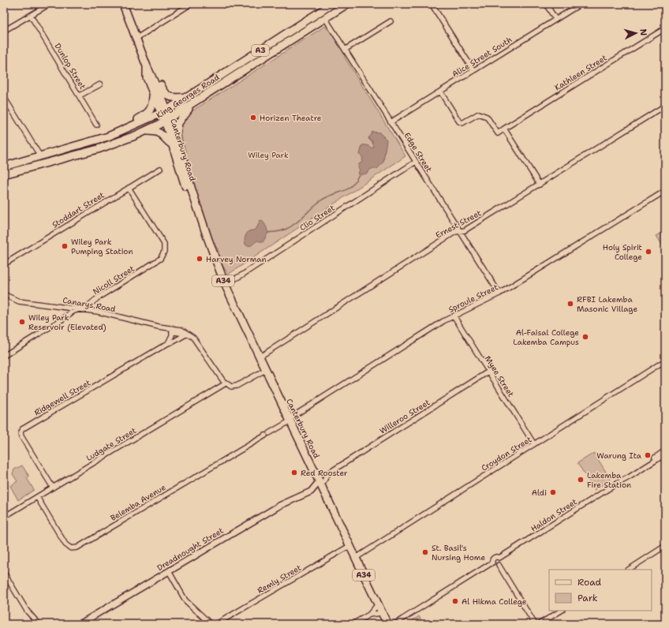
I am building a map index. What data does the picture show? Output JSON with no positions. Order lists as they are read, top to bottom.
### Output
{
  "streets": {
    "highway": [
      "A3",
      "King Georges Road",
      "Canterbury Road",
      "A34"
    ],
    "street": [
      "Alice Street South",
      "Dunlop Street",
      "Kathleen Street",
      "Edge Street",
      "Stoddart Street",
      "Clio Street",
      "Ernest Street",
      "Nicoll Street",
      "Sproule Street",
      "Canarys Road",
      "Myee Street",
      "Ridgewell Street",
      "Willeroo Street",
      "Ludgate Street",
      "Croydon Street",
      "Belemba Avenue",
      "Haldon Street",
      "Dreadnought Street",
      "Remly Street"
    ]
  },
  "crossings": [
    ["Alice Street South", "Edge Street"],
    ["King Georges Road", "Canterbury Road"],
    ["King Georges Road", "Edge Street"],
    ["Canterbury Road", "Clio Street"],
    ["Canterbury Road", "Ernest Street"],
    ["Canterbury Road", "Sproule Street"],
    ["Canterbury Road", "Willeroo Street"],
    ["Canterbury Road", "Croydon Street"],
    ["Canterbury Road", "Belemba Avenue"],
    ["Canterbury Road", "Dreadnought Street"],
    ["Canterbury Road", "Remly Street"],
    ["Edge Street", "Clio Street"],
    ["Edge Street", "Ernest Street"],
    ["Edge Street", "Sproule Street"],
    ["Stoddart Street", "Nicoll Street"],
    ["Nicoll Street", "Canarys Road"],
    ["Sproule Street", "Myee Street"],
    ["Sproule Street", "Belemba Avenue"],
    ["Canarys Road", "Ridgewell Street"],
    ["Canarys Road", "Ludgate Street"],
    ["Myee Street", "Willeroo Street"],
    ["Myee Street", "Croydon Street"],
    ["Ridgewell Street", "Ludgate Street"],
    ["Willeroo Street", "Dreadnought Street"],
    ["Ludgate Street", "Belemba Avenue"]
  ],
  "parks": ["Wiley Park"],
  "places": [
    "Horizen Theatre",
    "Wiley Park Pumping Station",
    "Holy Spirit College",
    "Harvey Norman",
    "RFBI Lakemba Masonic Village",
    "Wiley Park Reservoir (Elevated)",
    "Al-Faisal College Lakemba Campus",
    "Warung Ita",
    "Red Rooster",
    "Lakemba Fire Station",
    "Aldi",
    "St. Basil's Nursing Home",
    "Al Hikma College"
  ],
  "legend": ["Road", "Park"],
  "north": "right"
}
